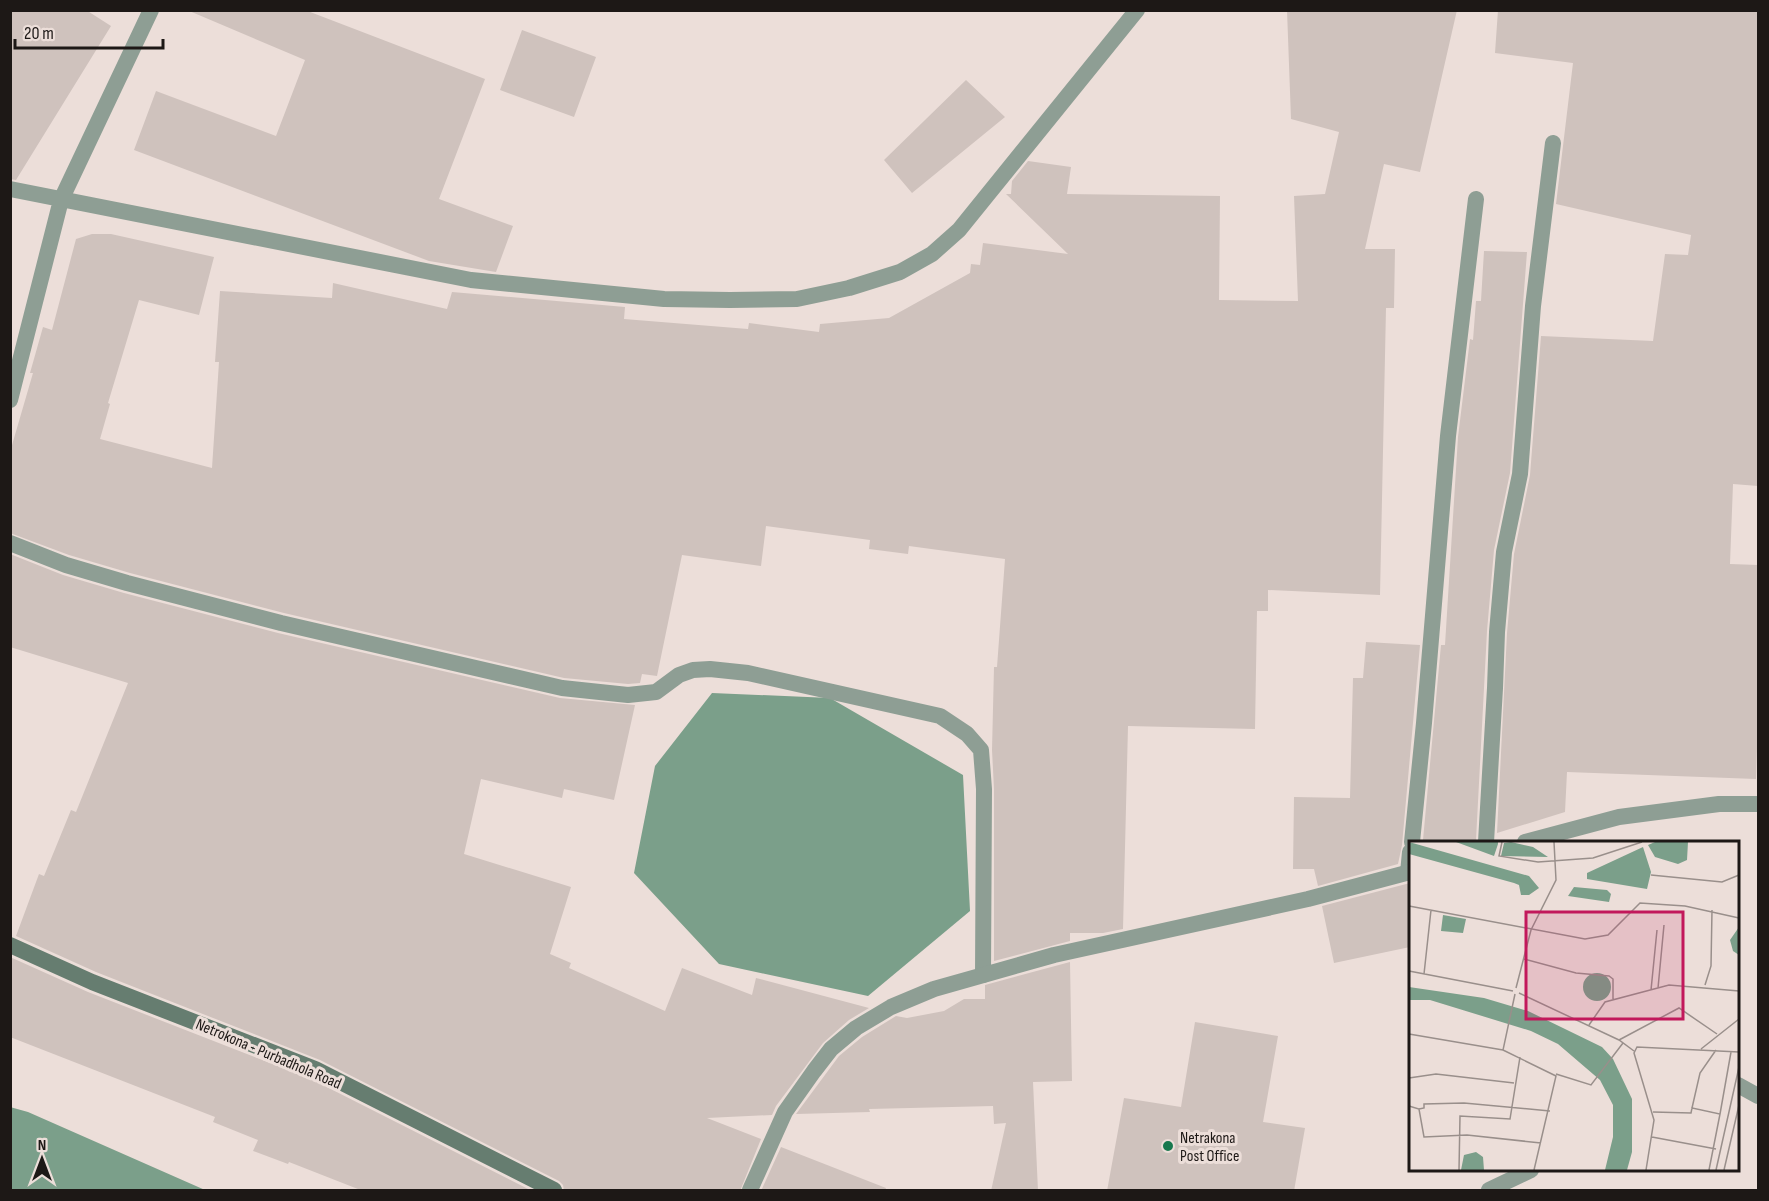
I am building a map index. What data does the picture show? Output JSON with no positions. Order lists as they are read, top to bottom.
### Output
{
  "streets": {
    "main road": ["Netrokona - Purbadhola Road"]
  },
  "places": ["Netrakona Post Office"],
  "scale_bar": "20 m",
  "north": "top"
}
